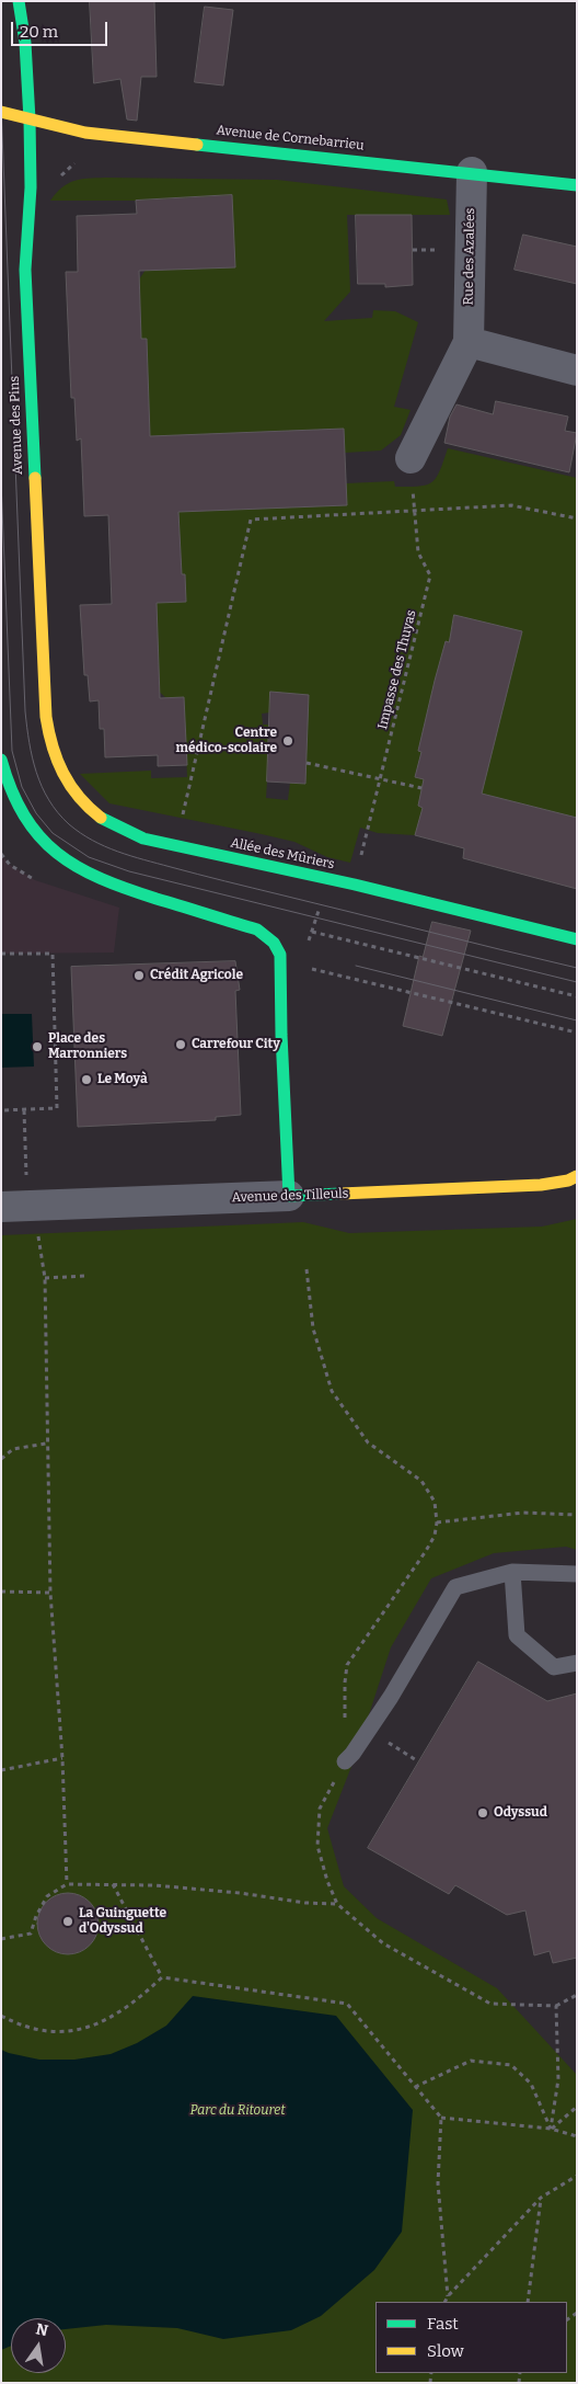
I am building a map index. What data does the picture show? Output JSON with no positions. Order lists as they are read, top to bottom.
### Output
{
  "streets": {
    "street": [
      "Avenue de Cornebarrieu",
      "Rue des Azalées",
      "Avenue des Pins",
      "Allée des Mûriers",
      "Avenue des Tilleuls"
    ],
    "path": ["Impasse des Thuyas"]
  },
  "crossings": [
    ["Avenue de Cornebarrieu", "Rue des Azalées"],
    ["Avenue de Cornebarrieu", "Avenue des Pins"],
    ["Rue des Azalées", "Impasse des Thuyas"],
    ["Avenue des Pins", "Allée des Mûriers"],
    ["Impasse des Thuyas", "Allée des Mûriers"]
  ],
  "parks": ["Parc du Ritouret"],
  "places": [
    "Centre médico-scolaire",
    "Crédit Agricole",
    "Carrefour City",
    "Place des Marronniers",
    "Le Moyà",
    "Odyssud",
    "La Guinguette d'Odyssud"
  ],
  "legend": ["Fast", "Slow"],
  "scale_bar": "20 m",
  "north": "top"
}
